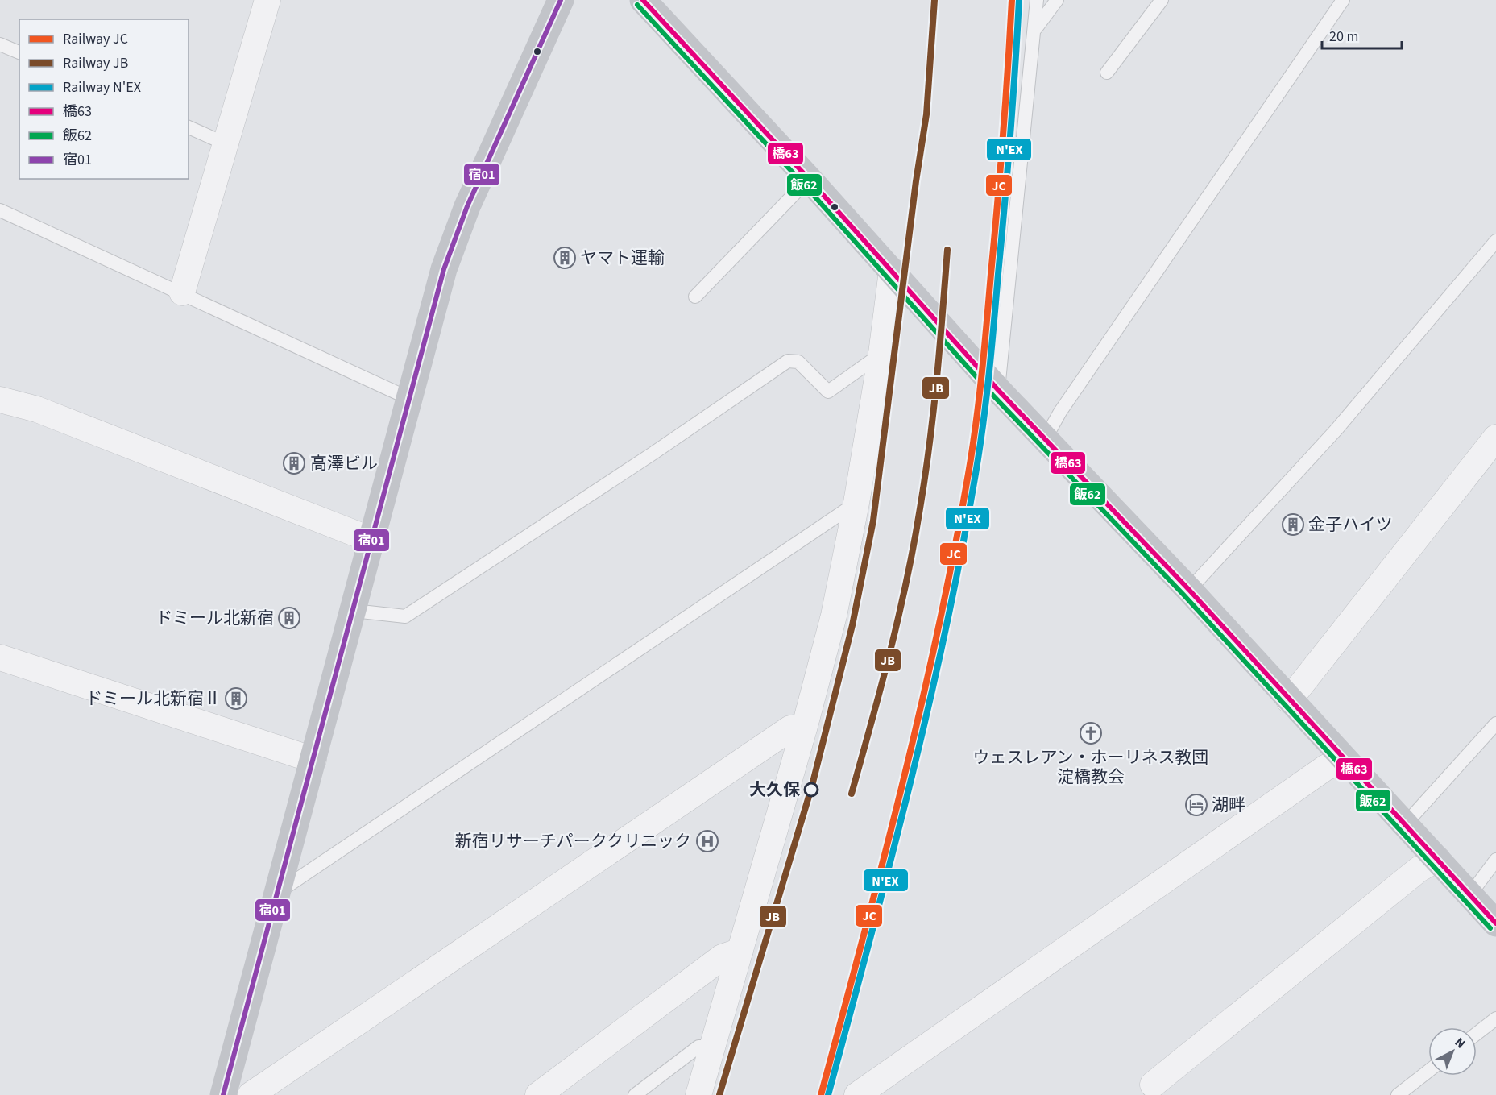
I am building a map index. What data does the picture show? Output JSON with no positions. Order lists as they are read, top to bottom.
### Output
{
  "places": {
    "building": [
      "ヤマト運輸",
      "高澤ビル",
      "金子ハイツ",
      "ドミール北新宿",
      "ドミール北新宿Ⅱ"
    ],
    "church": ["ウェスレアン・ホーリネス教団 淀橋教会"],
    "other": ["大久保"],
    "hotel": ["湖畔"],
    "hospital": ["新宿リサーチパーククリニック"]
  },
  "lines": [
    "rail line JC",
    "rail line JB",
    "rail line N'EX",
    "transit line 橋63",
    "transit line 宿01",
    "transit line 飯62"
  ],
  "legend": [
    "Railway JC",
    "Railway JB",
    "Railway N'EX",
    "橋63",
    "飯62",
    "宿01"
  ],
  "scale_bar": "20 m",
  "north": "top right"
}
